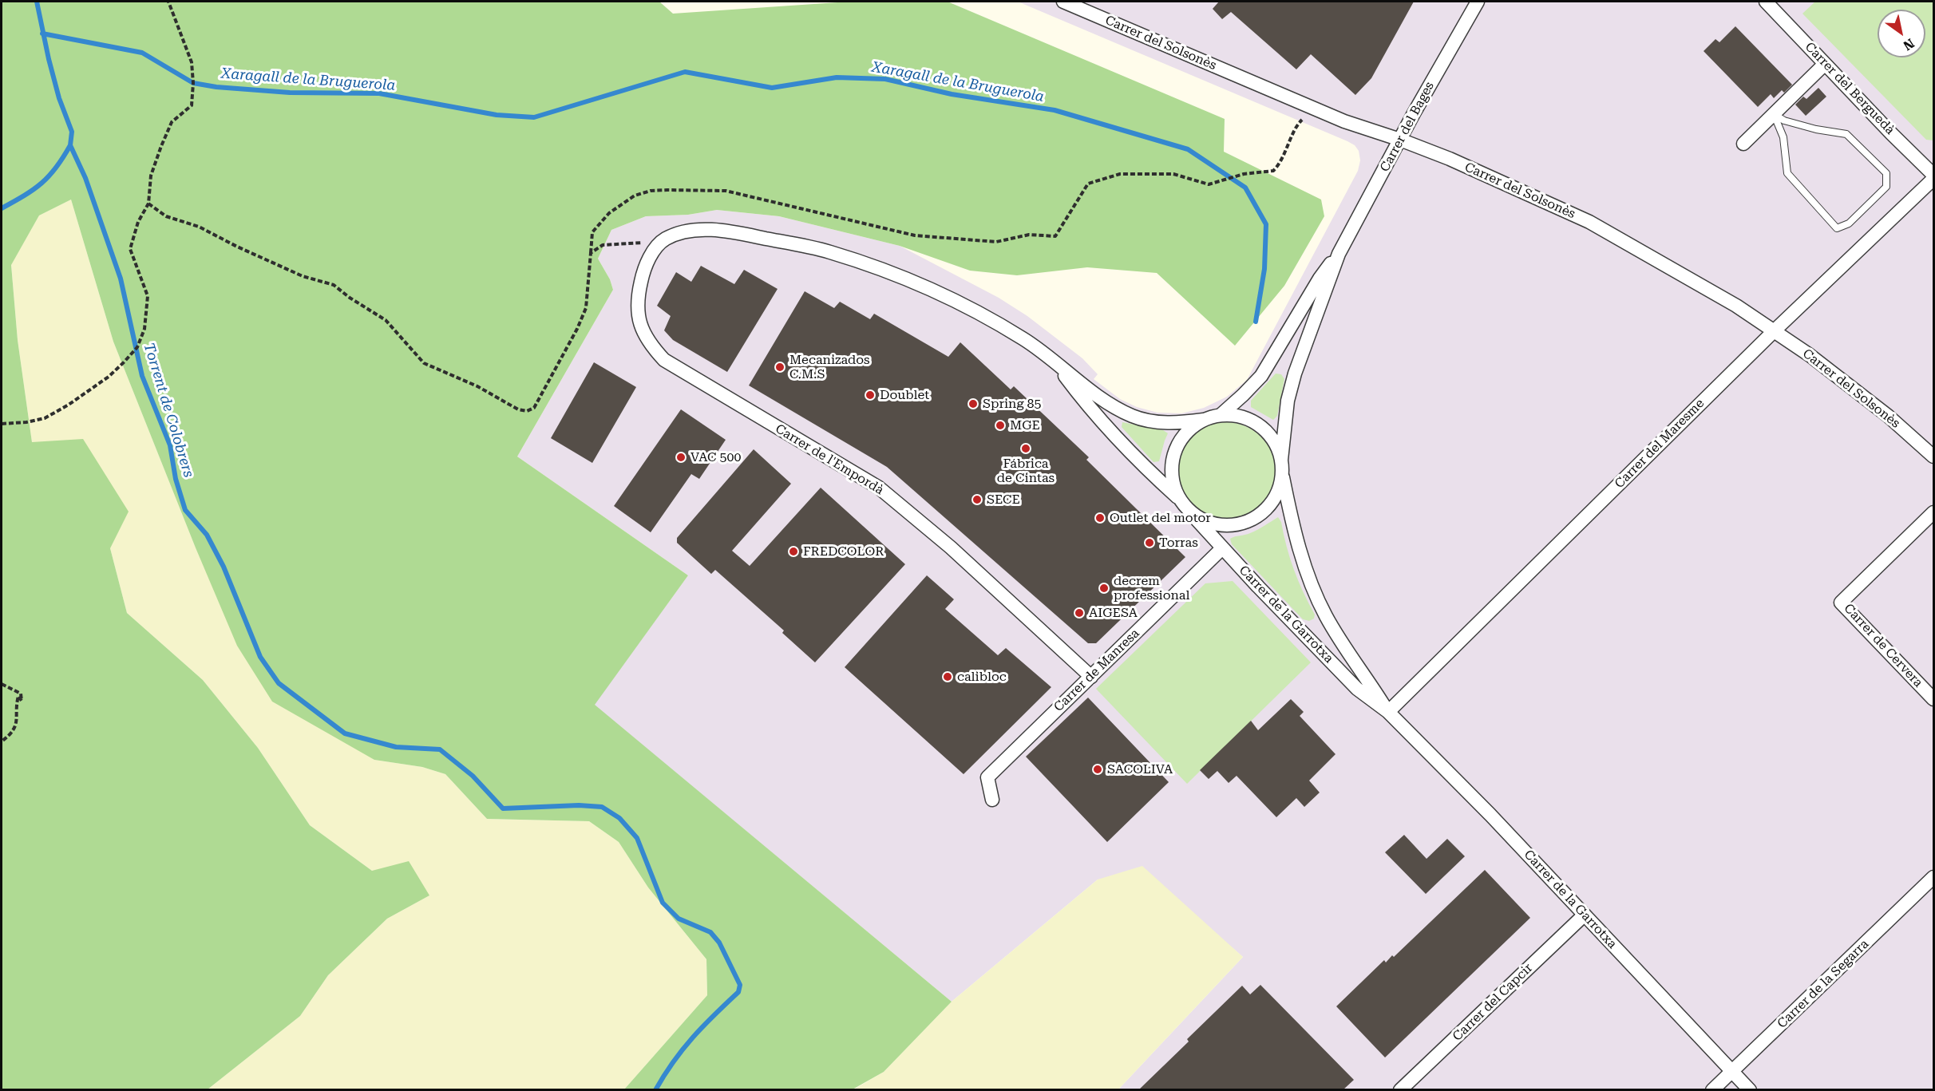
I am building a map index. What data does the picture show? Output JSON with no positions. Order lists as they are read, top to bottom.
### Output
{
  "streets": {
    "street": [
      "Carrer del Solsonès",
      "Carrer del Berguedà",
      "Carrer del Bages",
      "Carrer del Maresme",
      "Carrer de l'Empordà",
      "Carrer de la Garrotxa",
      "Carrer de Cervera",
      "Carrer de Manresa",
      "Carrer de la Segarra",
      "Carrer del Capcir"
    ]
  },
  "crossings": [
    ["Carrer del Solsonès", "Carrer del Bages"],
    ["Carrer del Solsonès", "Carrer del Maresme"],
    ["Carrer del Bages", "Carrer de la Garrotxa"],
    ["Carrer del Maresme", "Carrer de la Garrotxa"],
    ["Carrer de l'Empordà", "Carrer de Manresa"],
    ["Carrer de la Garrotxa", "Carrer de Manresa"],
    ["Carrer de la Garrotxa", "Carrer de la Segarra"],
    ["Carrer de la Garrotxa", "Carrer del Capcir"]
  ],
  "water": ["Xaragall de la Bruguerola", "Torrent de Colobrers"],
  "places": [
    "Mecanizados C.M.S",
    "Doublet",
    "Spring 85",
    "MGE",
    "Fábrica de Cintas",
    "VAC 500",
    "SECE",
    "Outlet del motor",
    "Torras",
    "FREDCOLOR",
    "decrem professional",
    "AIGESA",
    "calibloc",
    "SACOLIVA"
  ],
  "north": "bottom right"
}
